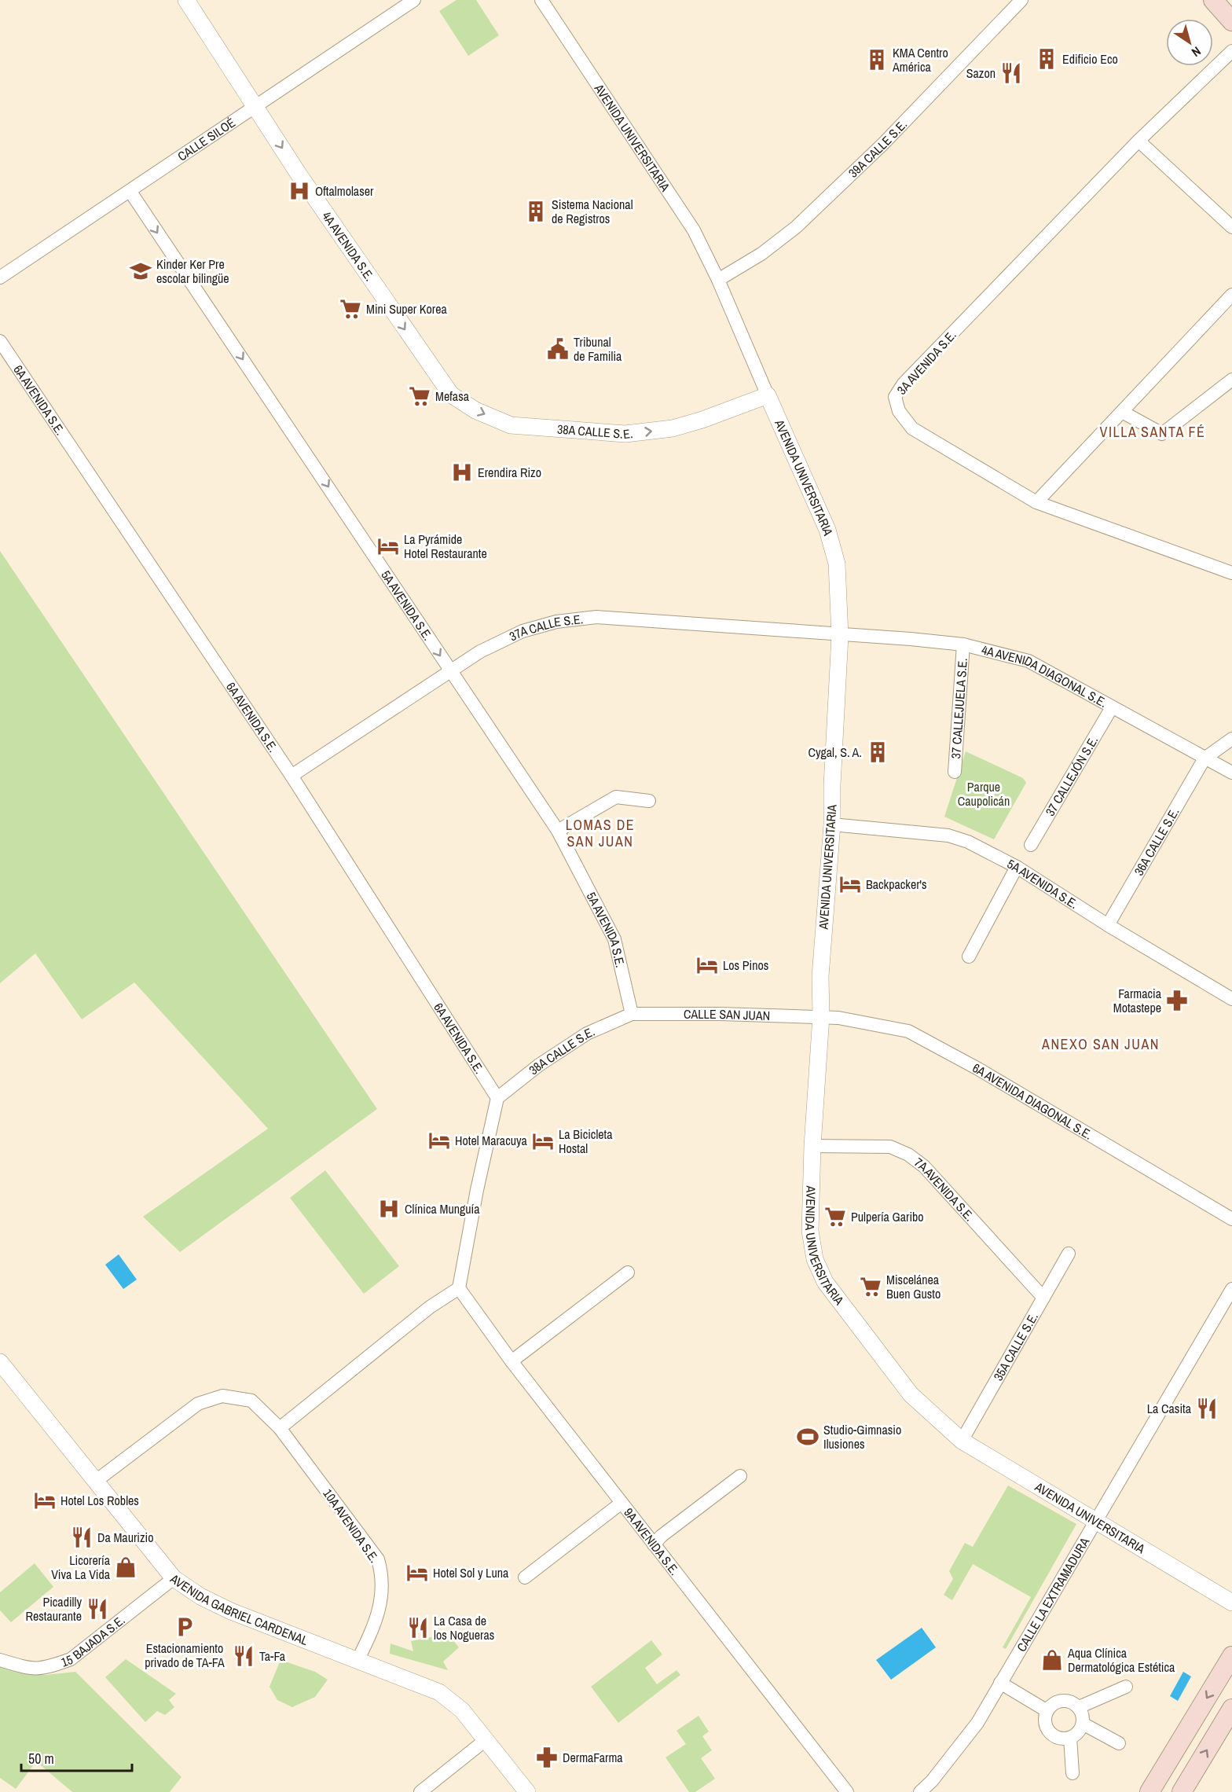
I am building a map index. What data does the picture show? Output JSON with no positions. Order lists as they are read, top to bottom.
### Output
{
  "streets": {
    "street": [
      "AVENIDA UNIVERSITARIA",
      "CALLE SILOÉ",
      "39A CALLE S.E.",
      "4A AVENIDA S.E.",
      "3A AVENIDA S.E.",
      "6A AVENIDA S.E.",
      "38A CALLE S.E.",
      "5A AVENIDA S.E.",
      "37A CALLE S.E.",
      "4A AVENIDA DIAGONAL S.E.",
      "37 CALLEJUELA S.E.",
      "37 CALLEJÓN S.E.",
      "36A CALLE S.E.",
      "CALLE SAN JUAN",
      "6A AVENIDA DIAGONAL S.E.",
      "7A AVENIDA S.E.",
      "35A CALLE S.E.",
      "10A AVENIDA S.E.",
      "9A AVENIDA S.E.",
      "CALLE LA EXTRAMADURA",
      "AVENIDA GABRIEL CARDENAL",
      "15 BAJADA S.E."
    ]
  },
  "crossings": [
    ["AVENIDA UNIVERSITARIA", "39A CALLE S.E."],
    ["AVENIDA UNIVERSITARIA", "38A CALLE S.E."],
    ["AVENIDA UNIVERSITARIA", "5A AVENIDA S.E."],
    ["AVENIDA UNIVERSITARIA", "37A CALLE S.E."],
    ["AVENIDA UNIVERSITARIA", "4A AVENIDA DIAGONAL S.E."],
    ["AVENIDA UNIVERSITARIA", "CALLE SAN JUAN"],
    ["AVENIDA UNIVERSITARIA", "6A AVENIDA DIAGONAL S.E."],
    ["AVENIDA UNIVERSITARIA", "7A AVENIDA S.E."],
    ["AVENIDA UNIVERSITARIA", "35A CALLE S.E."],
    ["AVENIDA UNIVERSITARIA", "CALLE LA EXTRAMADURA"],
    ["CALLE SILOÉ", "4A AVENIDA S.E."],
    ["CALLE SILOÉ", "5A AVENIDA S.E."],
    ["4A AVENIDA S.E.", "38A CALLE S.E."],
    ["6A AVENIDA S.E.", "38A CALLE S.E."],
    ["6A AVENIDA S.E.", "37A CALLE S.E."],
    ["38A CALLE S.E.", "5A AVENIDA S.E."],
    ["38A CALLE S.E.", "CALLE SAN JUAN"],
    ["5A AVENIDA S.E.", "37A CALLE S.E."],
    ["5A AVENIDA S.E.", "36A CALLE S.E."],
    ["5A AVENIDA S.E.", "CALLE SAN JUAN"],
    ["37A CALLE S.E.", "4A AVENIDA DIAGONAL S.E."],
    ["4A AVENIDA DIAGONAL S.E.", "37 CALLEJUELA S.E."],
    ["4A AVENIDA DIAGONAL S.E.", "37 CALLEJÓN S.E."],
    ["4A AVENIDA DIAGONAL S.E.", "36A CALLE S.E."],
    ["CALLE SAN JUAN", "6A AVENIDA DIAGONAL S.E."],
    ["7A AVENIDA S.E.", "35A CALLE S.E."],
    ["10A AVENIDA S.E.", "AVENIDA GABRIEL CARDENAL"],
    ["AVENIDA GABRIEL CARDENAL", "15 BAJADA S.E."]
  ],
  "one_way": ["4A AVENIDA S.E.", "38A CALLE S.E.", "5A AVENIDA S.E."],
  "districts": ["VILLA SANTA FÉ", "LOMAS DE SAN JUAN", "ANEXO SAN JUAN"],
  "parks": ["Parque Caupolicán"],
  "places": {
    "building": [
      "Edificio Eco",
      "KMA Centro América",
      "Sistema Nacional de Registros",
      "Cygal, S. A."
    ],
    "restaurant": [
      "Sazon",
      "La Casita",
      "Da Maurizio",
      "Picadilly Restaurante",
      "La Casa de los Nogueras",
      "Ta-Fa"
    ],
    "hospital": ["Oftalmolaser", "Erendira Rizo", "Clínica Munguía"],
    "school or university": ["Kinder Ker Pre escolar bilingüe"],
    "supermarket": [
      "Mini Super Korea",
      "Mefasa",
      "Pulpería Garibo",
      "Miscelánea Buen Gusto"
    ],
    "public building": ["Tribunal de Familia"],
    "hotel": [
      "La Pyrámide Hotel Restaurante",
      "Backpacker's",
      "Los Pinos",
      "Hotel Maracuya",
      "La Bicicleta Hostal",
      "Hotel Los Robles",
      "Hotel Sol y Luna"
    ],
    "pharmacy": ["Farmacia Motastepe", "DermaFarma"],
    "sports": ["Studio-Gimnasio Ilusiones"],
    "shop": ["Licorería Viva La Vida", "Aqua Clínica Dermatológica Estética"],
    "parking": ["Estacionamiento privado de TA-FA"]
  },
  "scale_bar": "50 m",
  "north": "bottom right"
}
